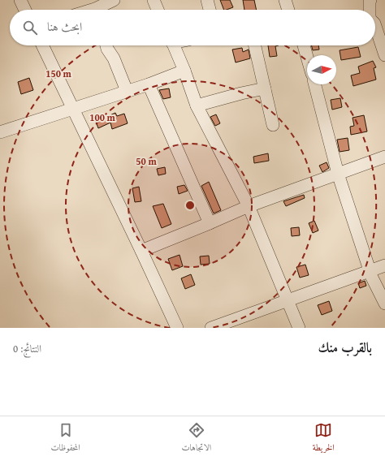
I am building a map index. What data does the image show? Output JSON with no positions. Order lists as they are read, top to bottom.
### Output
{
  "north": "right",
  "page": {
    "search": "ابحث هنا",
    "heading": ["بالقرب منك", "النتائج: 0"],
    "nav": ["الخريطة", "الاتجاهات", "المحفوظات"]
  },
  "rings": ["150 m", "100 m", "50 m"]
}
